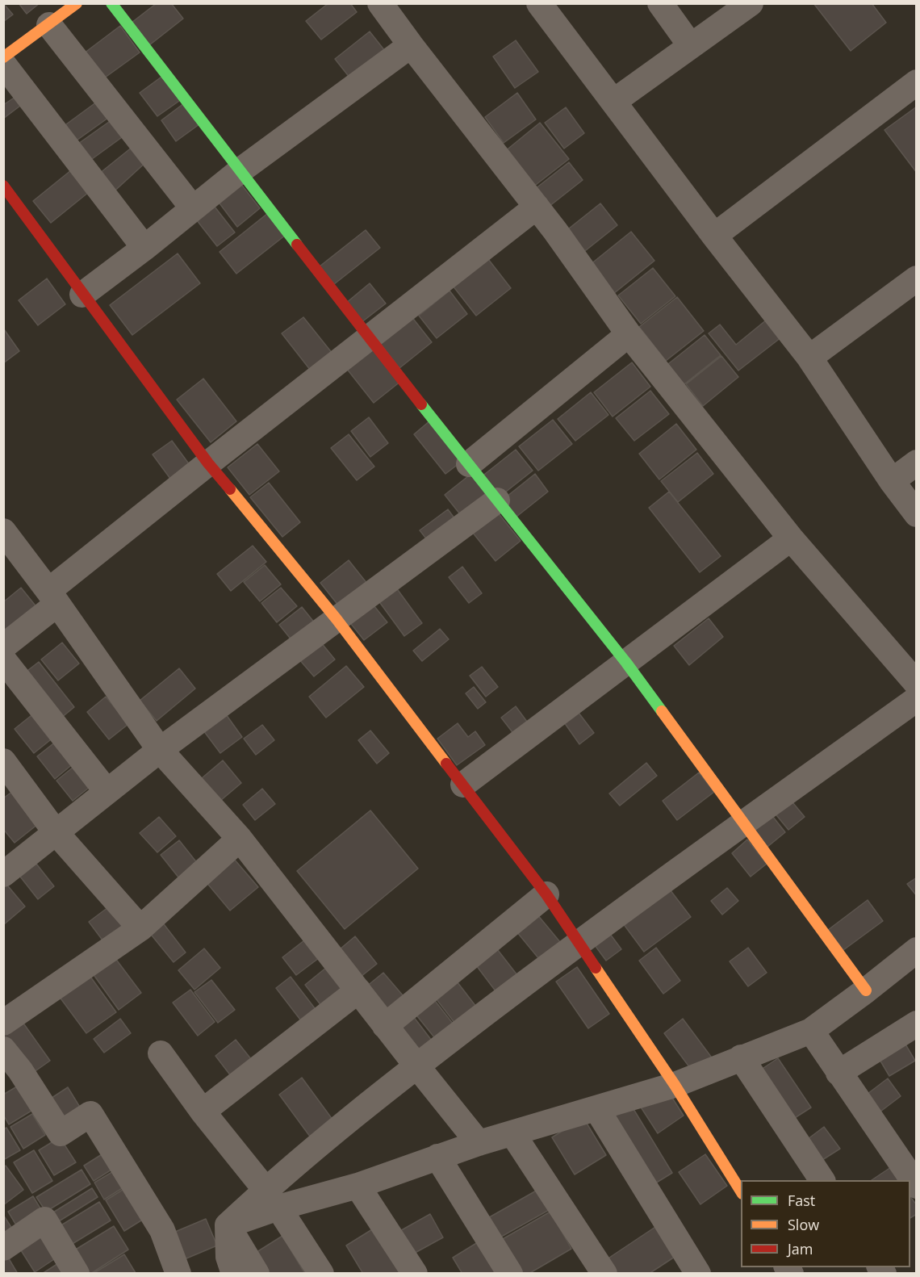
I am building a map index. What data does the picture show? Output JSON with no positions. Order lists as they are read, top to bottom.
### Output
{
  "legend": ["Fast", "Slow", "Jam"]
}
